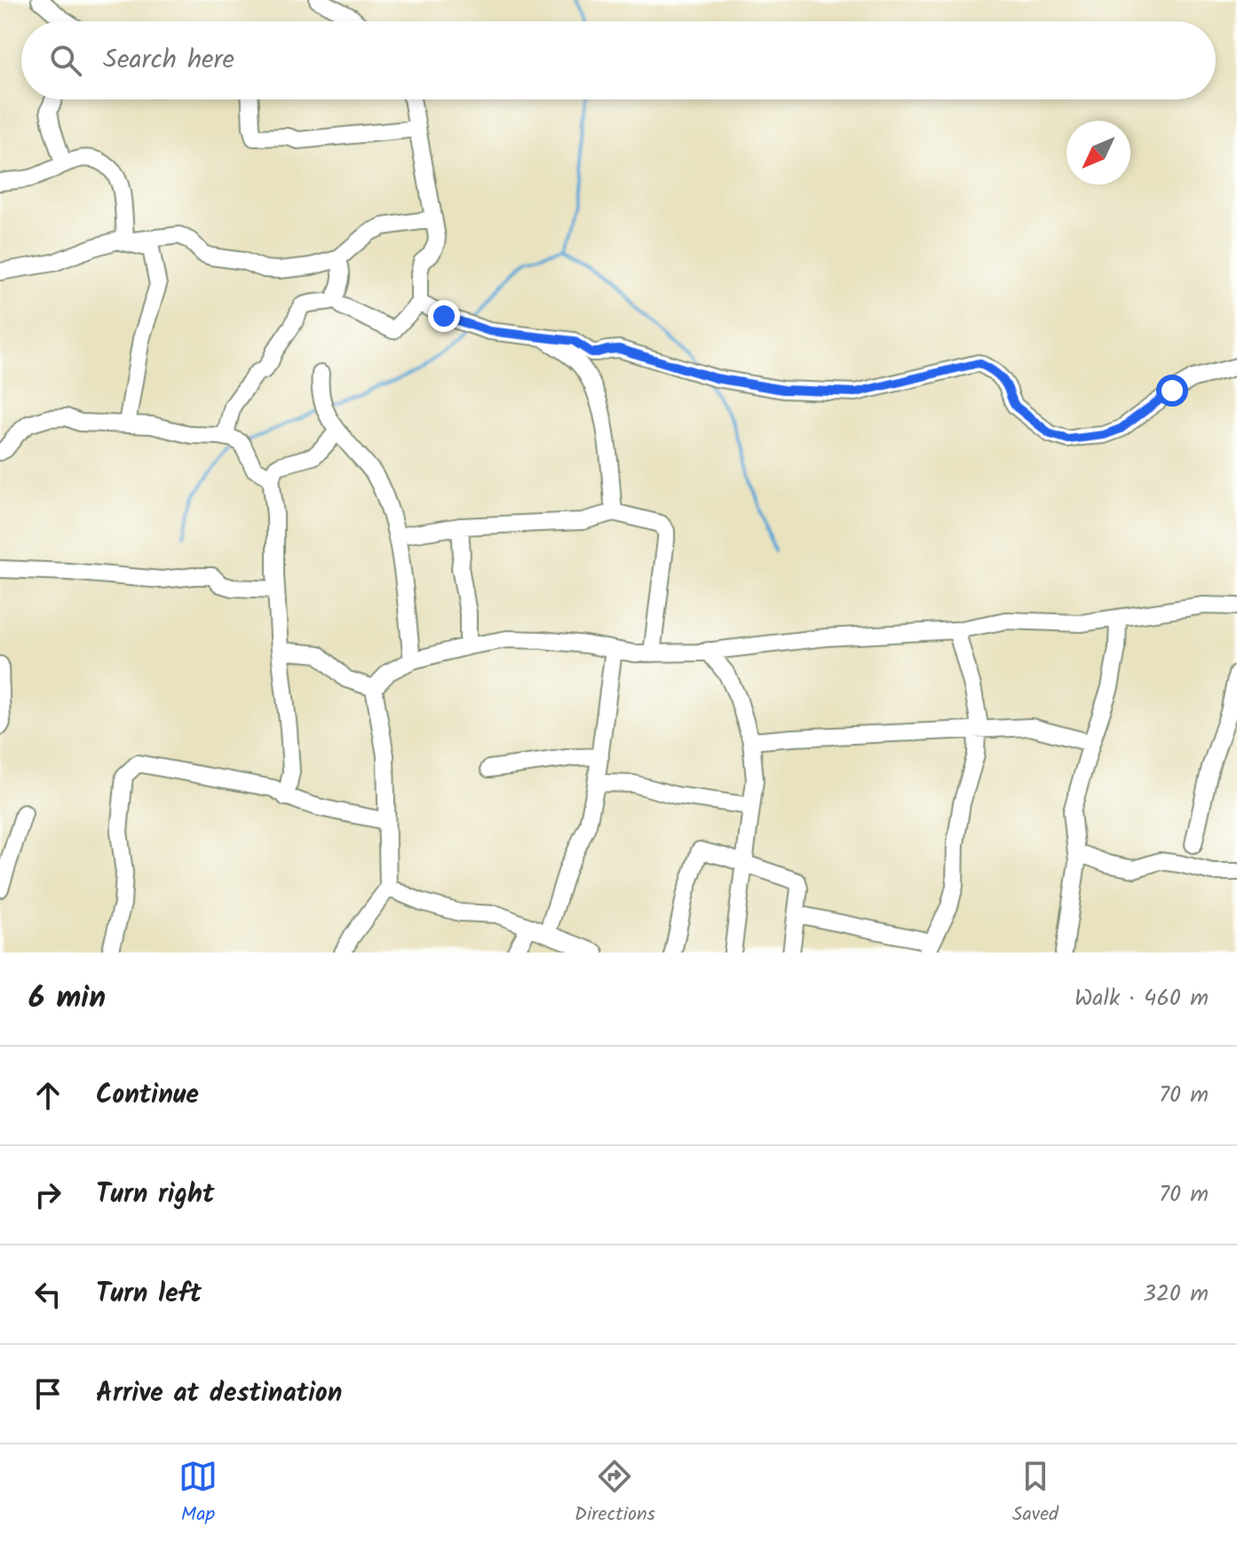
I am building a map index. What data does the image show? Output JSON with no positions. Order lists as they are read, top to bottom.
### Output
{
  "north": "bottom left",
  "page": {
    "search": "Search here",
    "heading": ["6 min", "Walk · 460 m"],
    "list": [
      ["Continue", "70 m"],
      ["Turn right", "70 m"],
      ["Turn left", "320 m"],
      "Arrive at destination"
    ],
    "nav": ["Map", "Directions", "Saved"]
  }
}
